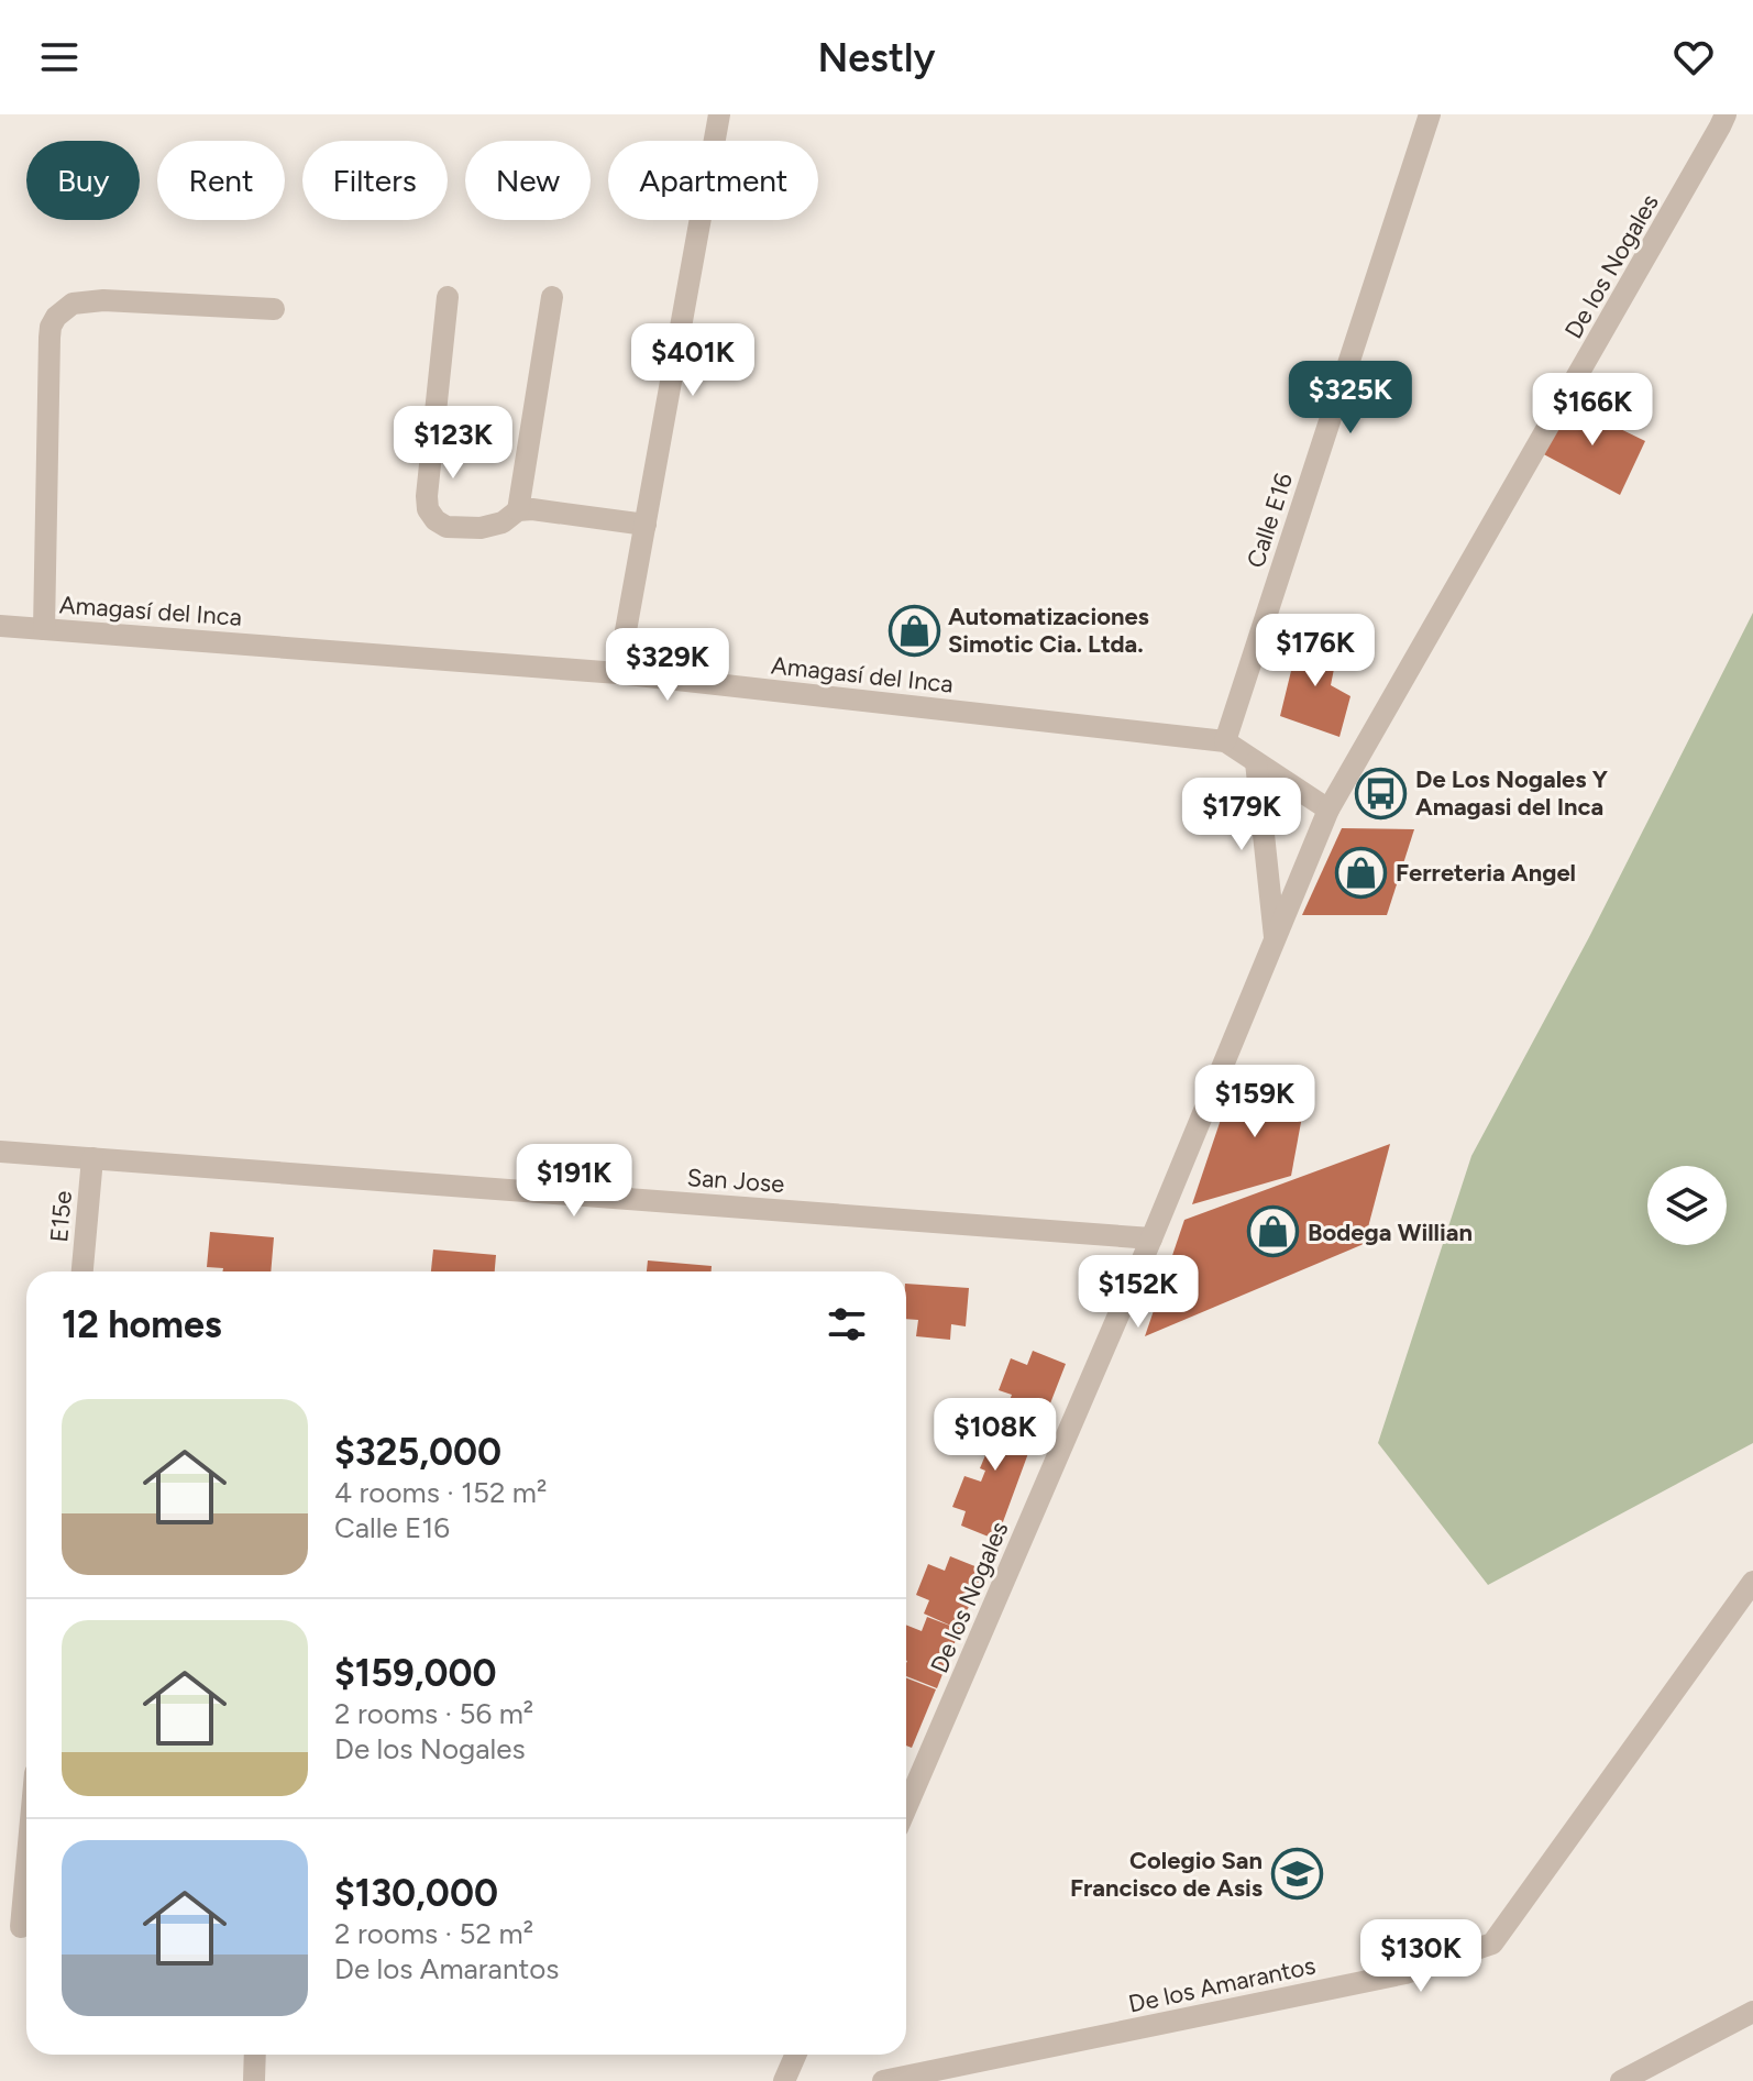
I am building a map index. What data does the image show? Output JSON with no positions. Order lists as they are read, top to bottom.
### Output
{
  "streets": {
    "street": [
      "De los Nogales",
      "Calle E16",
      "Amagasí del Inca",
      "San Jose",
      "E15e",
      "De los Amarantos"
    ]
  },
  "crossings": [
    ["De los Nogales", "Amagasí del Inca"],
    ["De los Nogales", "San Jose"],
    ["Calle E16", "Amagasí del Inca"],
    ["San Jose", "E15e"]
  ],
  "places": {
    "shop": ["Automatizaciones Simotic Cia. Ltda.", "Ferreteria Angel", "Bodega Willian"],
    "bus stop": ["De Los Nogales Y Amagasi del Inca"],
    "school or university": ["Colegio San Francisco de Asis"]
  },
  "page": {
    "header": "Nestly",
    "chip": [
      "Buy",
      "Rent",
      "Filters",
      "New",
      "Apartment"
    ],
    "price": [
      "$401K",
      "$325K",
      "$166K",
      "$123K",
      "$176K",
      "$329K",
      "$179K",
      "$159K",
      "$191K",
      "$152K",
      "$108K",
      "$130K"
    ],
    "heading": "12 homes",
    "list": [
      {
        "name": "$325,000",
        "note": "4 rooms · 152 m² · Calle E16"
      },
      {
        "name": "$159,000",
        "note": "2 rooms · 56 m² · De los Nogales"
      },
      {
        "name": "$130,000",
        "note": "2 rooms · 52 m² · De los Amarantos"
      }
    ]
  }
}
